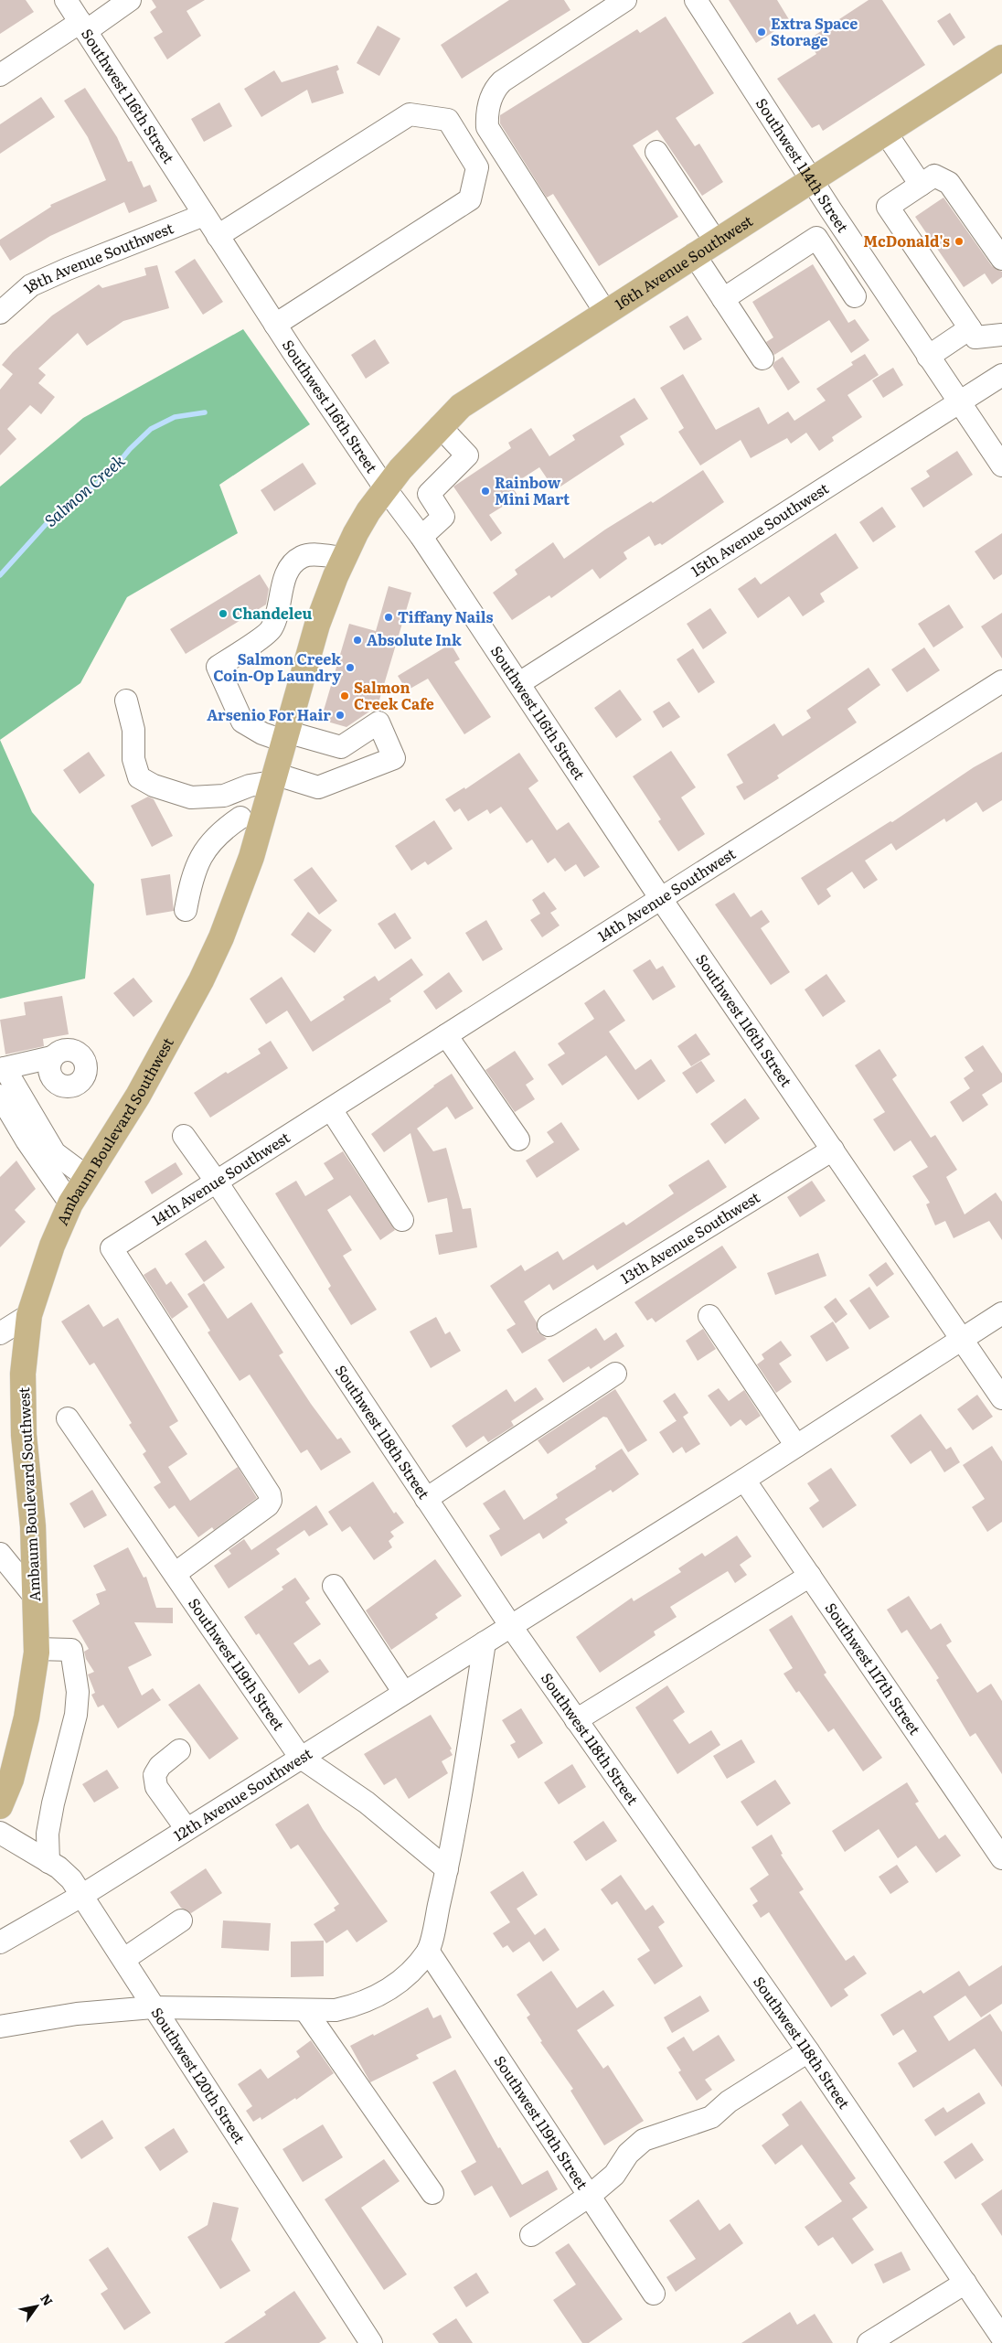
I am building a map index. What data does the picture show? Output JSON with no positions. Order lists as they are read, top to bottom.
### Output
{
  "streets": {
    "main road": ["16th Avenue Southwest", "Ambaum Boulevard Southwest"],
    "street": [
      "Southwest 116th Street",
      "Southwest 114th Street",
      "18th Avenue Southwest",
      "15th Avenue Southwest",
      "14th Avenue Southwest",
      "13th Avenue Southwest",
      "Southwest 118th Street",
      "Southwest 119th Street",
      "Southwest 117th Street",
      "12th Avenue Southwest",
      "Southwest 120th Street"
    ]
  },
  "crossings": [
    ["Southwest 116th Street", "18th Avenue Southwest"],
    ["Southwest 116th Street", "16th Avenue Southwest"],
    ["Southwest 116th Street", "15th Avenue Southwest"],
    ["Southwest 116th Street", "14th Avenue Southwest"],
    ["Southwest 116th Street", "Ambaum Boulevard Southwest"],
    ["Southwest 116th Street", "13th Avenue Southwest"],
    ["Southwest 116th Street", "12th Avenue Southwest"],
    ["Southwest 114th Street", "16th Avenue Southwest"],
    ["Southwest 114th Street", "15th Avenue Southwest"],
    ["16th Avenue Southwest", "Ambaum Boulevard Southwest"],
    ["14th Avenue Southwest", "Southwest 118th Street"],
    ["14th Avenue Southwest", "Southwest 119th Street"],
    ["Southwest 118th Street", "12th Avenue Southwest"],
    ["Southwest 119th Street", "12th Avenue Southwest"],
    ["Southwest 117th Street", "12th Avenue Southwest"],
    ["12th Avenue Southwest", "Southwest 120th Street"]
  ],
  "water": ["Salmon Creek"],
  "places": [
    "Extra Space Storage",
    "McDonald's",
    "Rainbow Mini Mart",
    "Chandeleu",
    "Tiffany Nails",
    "Absolute Ink",
    "Salmon Creek Coin-Op Laundry",
    "Salmon Creek Cafe",
    "Arsenio For Hair"
  ],
  "north": "top right"
}
